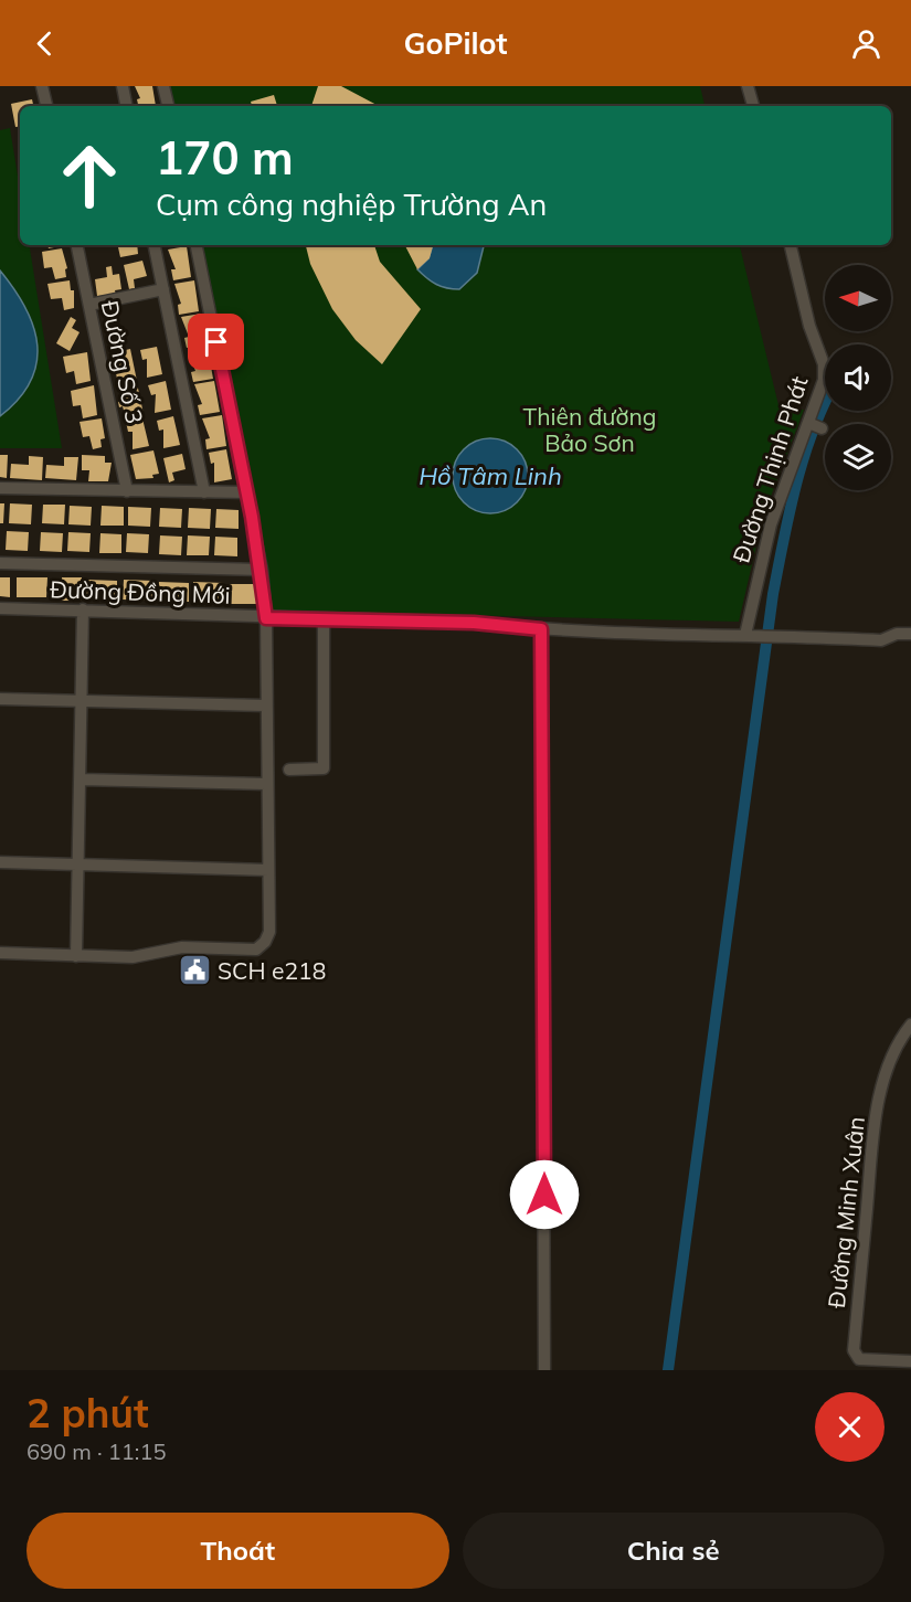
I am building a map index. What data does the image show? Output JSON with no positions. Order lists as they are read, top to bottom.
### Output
{
  "streets": {
    "street": [
      "Đường Số 3",
      "Đường Thịnh Phát",
      "Đường Đồng Mới",
      "Đường Minh Xuân"
    ]
  },
  "crossings": [
    ["Đường Thịnh Phát", "Đường Đồng Mới"]
  ],
  "water": ["Hồ Tâm Linh"],
  "parks": ["Thiên đường Bảo Sơn"],
  "places": {
    "public building": ["SCH e218"]
  },
  "north": "left",
  "page": {
    "header": "GoPilot",
    "turn": ["170 m", "Cụm công nghiệp Trường An"],
    "heading": ["2 phút", "690 m · 11:15"],
    "buttons": ["Thoát", "Chia sẻ"]
  }
}
